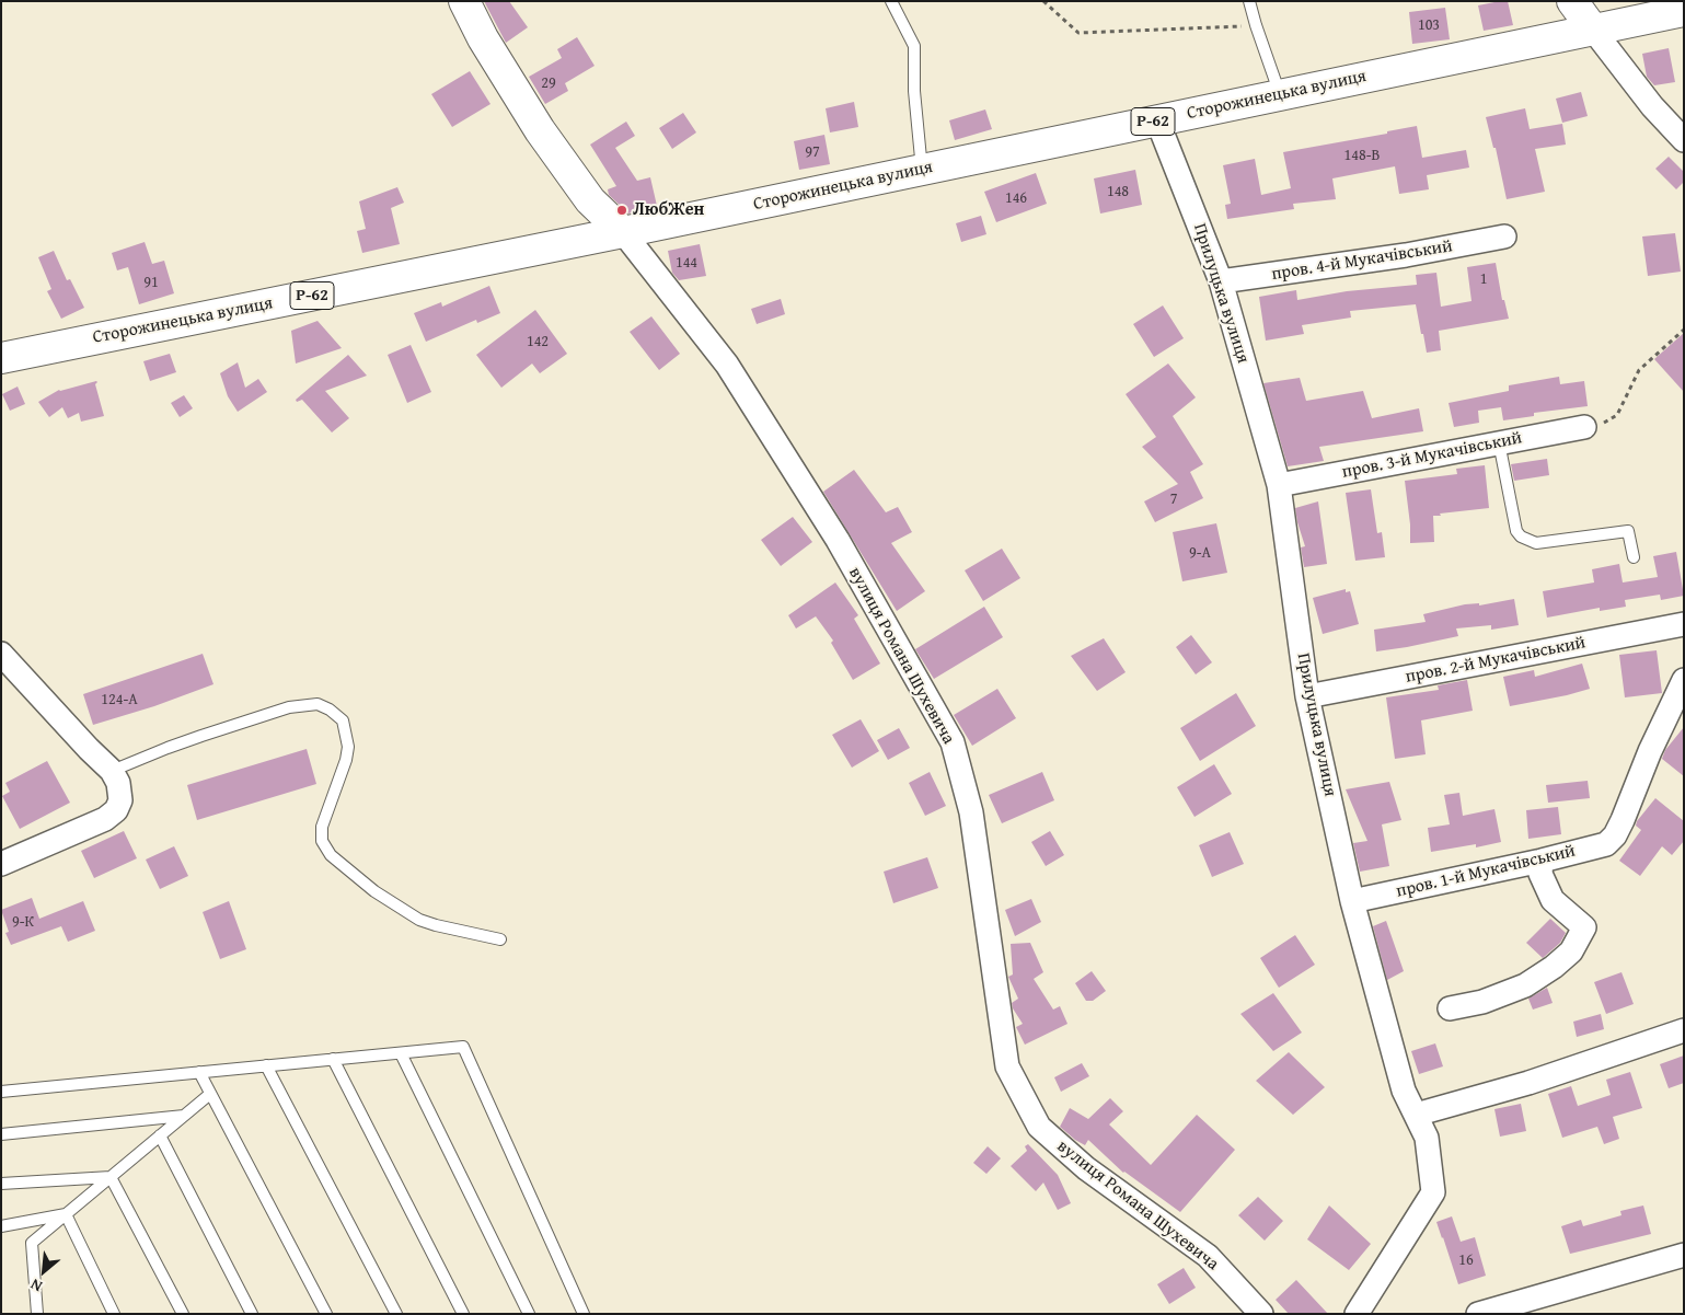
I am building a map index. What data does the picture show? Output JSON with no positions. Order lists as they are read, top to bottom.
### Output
{
  "streets": {
    "main road": ["Сторожинецька вулиця", "Р-62", "вулиця Романа Шухевича"],
    "street": [
      "пров. 4-й Мукачівський",
      "Прилуцька вулиця",
      "пров. 3-й Мукачівський",
      "пров. 2-й Мукачівський",
      "пров. 1-й Мукачівський"
    ]
  },
  "crossings": [
    ["Сторожинецька вулиця", "Прилуцька вулиця"],
    ["Сторожинецька вулиця", "вулиця Романа Шухевича"],
    ["пров. 4-й Мукачівський", "Прилуцька вулиця"],
    ["Прилуцька вулиця", "пров. 3-й Мукачівський"],
    ["Прилуцька вулиця", "пров. 2-й Мукачівський"],
    ["Прилуцька вулиця", "пров. 1-й Мукачівський"]
  ],
  "places": ["ЛюбЖен"],
  "house_numbers": [
    "103",
    "29",
    "97",
    "148-В",
    "148",
    "146",
    "144",
    "1",
    "91",
    "142",
    "7",
    "9-А",
    "124-А",
    "9-К",
    "16"
  ],
  "north": "bottom left"
}
